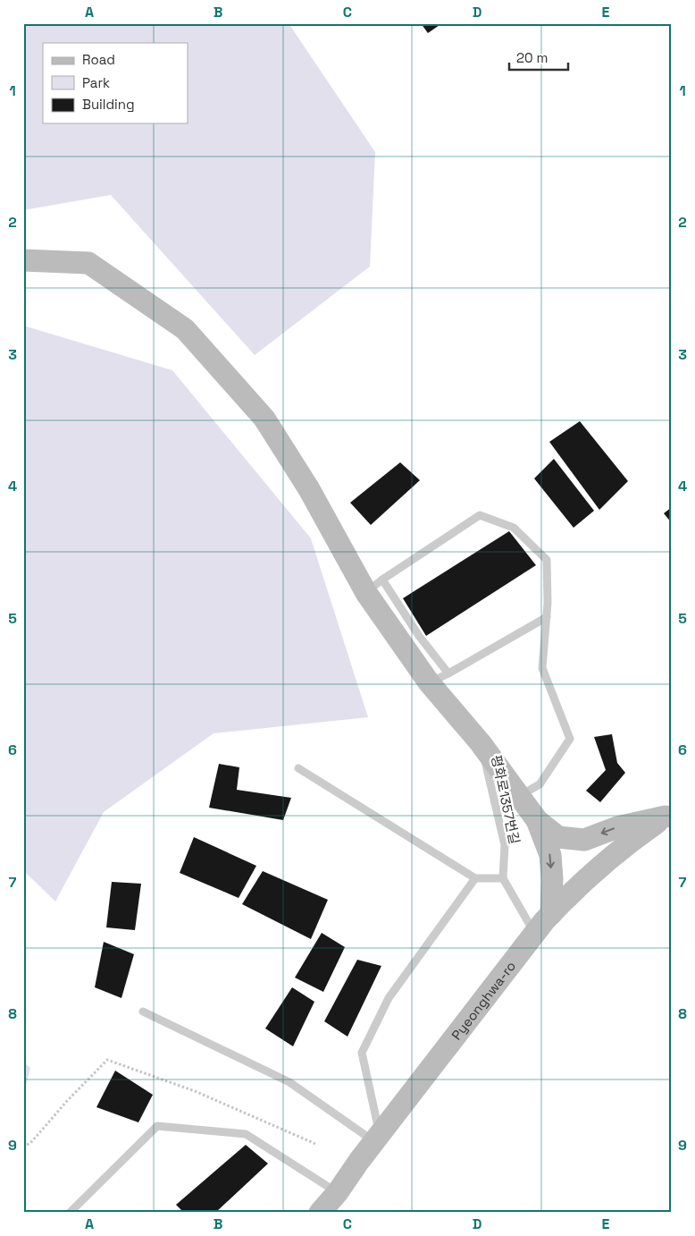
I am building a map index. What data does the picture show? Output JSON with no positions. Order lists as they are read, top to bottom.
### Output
{
  "streets": {
    "street": ["Pyeonghwa-ro"],
    "lane": ["평화로1357번길"]
  },
  "legend": ["Road", "Park", "Building"],
  "scale_bar": "20 m",
  "grid": {
    "columns": [
      "A",
      "B",
      "C",
      "D",
      "E"
    ],
    "rows": [
      "1",
      "2",
      "3",
      "4",
      "5",
      "6",
      "7",
      "8",
      "9"
    ]
  }
}
